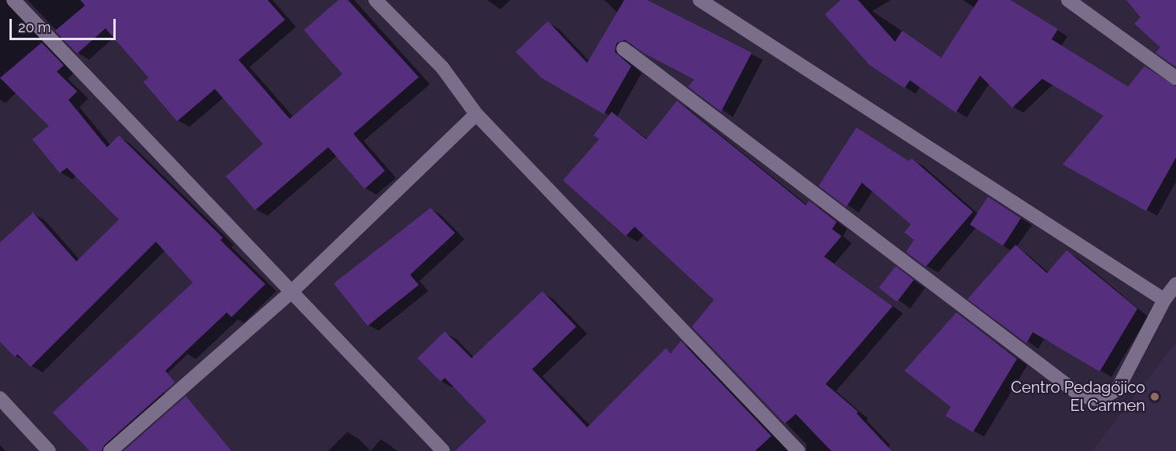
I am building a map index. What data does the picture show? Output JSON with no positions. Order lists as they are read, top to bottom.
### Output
{
  "places": ["Centro Pedagójico El Carmen"],
  "scale_bar": "20 m"
}
